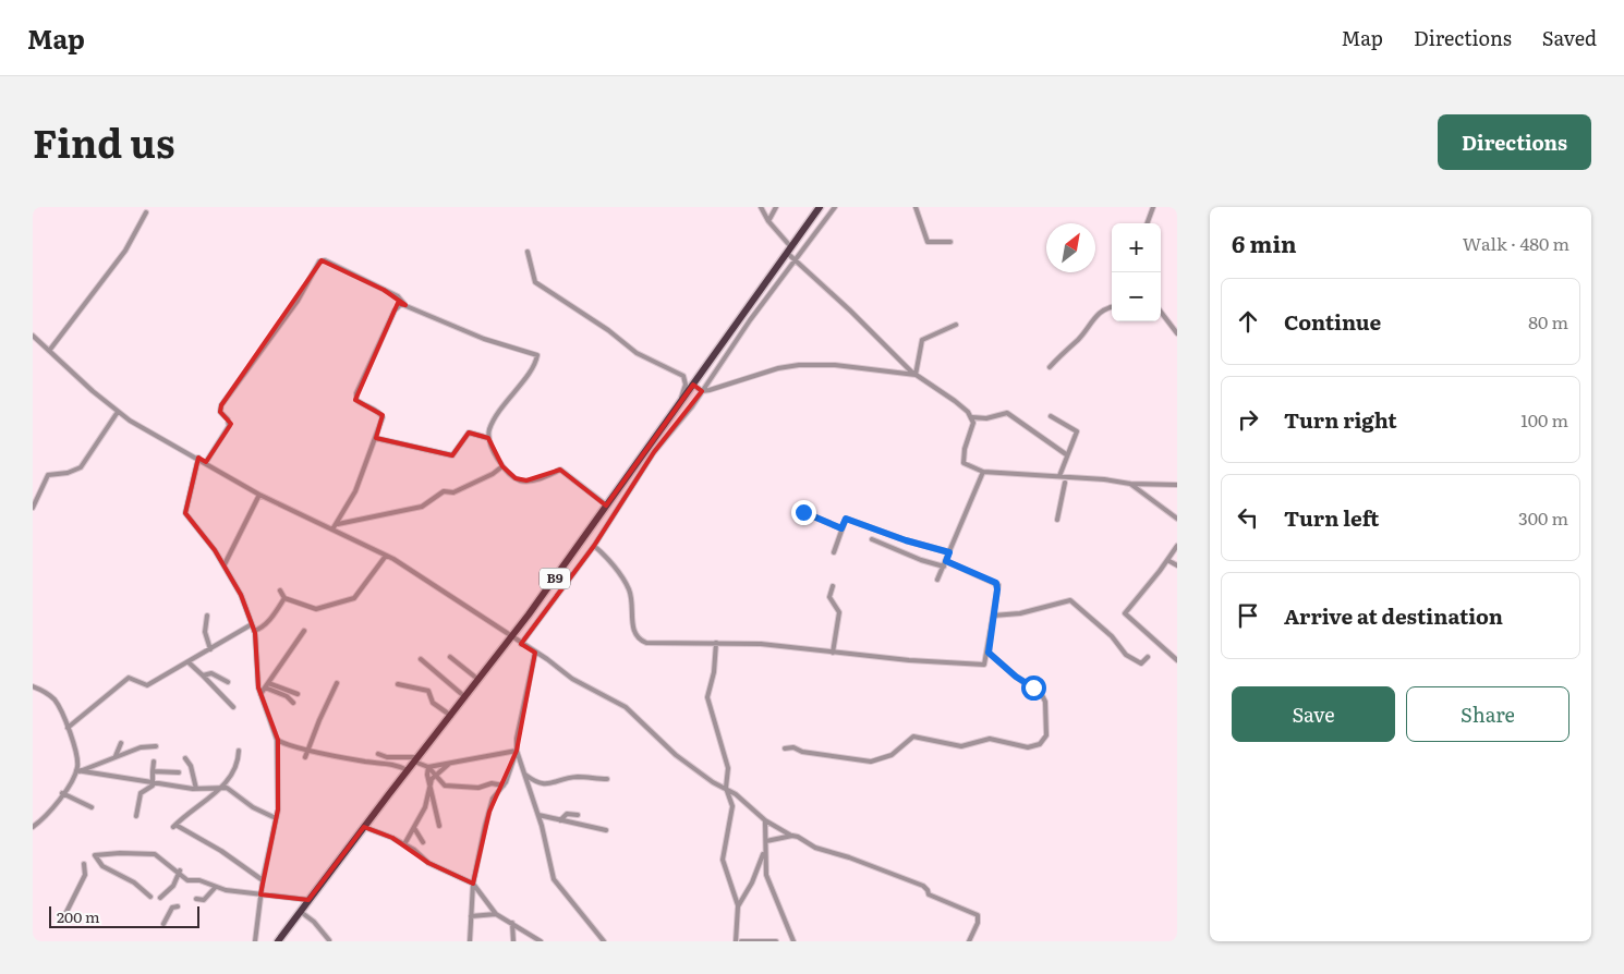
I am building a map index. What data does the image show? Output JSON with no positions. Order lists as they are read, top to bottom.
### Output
{
  "streets": {
    "highway": ["B9"]
  },
  "scale_bar": "200 m",
  "north": "top right",
  "page": {
    "header": "Map",
    "nav": ["Map", "Directions", "Saved"],
    "title": "Find us",
    "buttons": [
      "Directions",
      ["Save", "Share"]
    ],
    "heading": ["6 min", "Walk · 480 m"],
    "map_buttons": ["+", "−"],
    "list": [
      ["Continue", "80 m"],
      ["Turn right", "100 m"],
      ["Turn left", "300 m"],
      "Arrive at destination"
    ],
    "scale": "200 m"
  }
}
